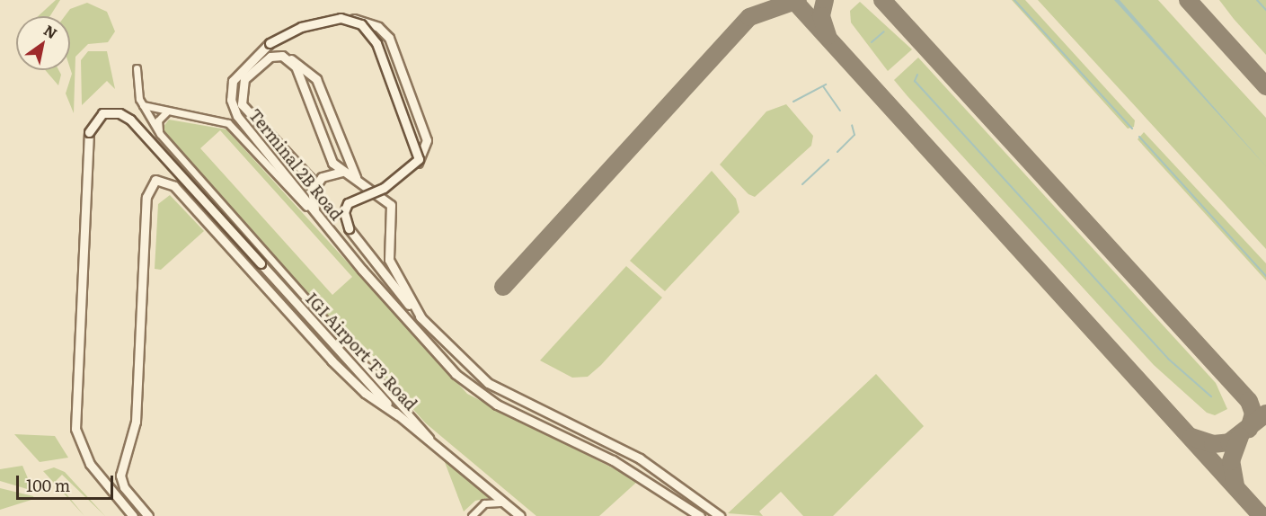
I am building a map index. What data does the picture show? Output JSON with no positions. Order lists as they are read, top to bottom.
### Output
{
  "streets": {
    "main road": ["Terminal 2B Road", "IGI Airport T3 Road"]
  },
  "scale_bar": "100 m",
  "north": "top right"
}
